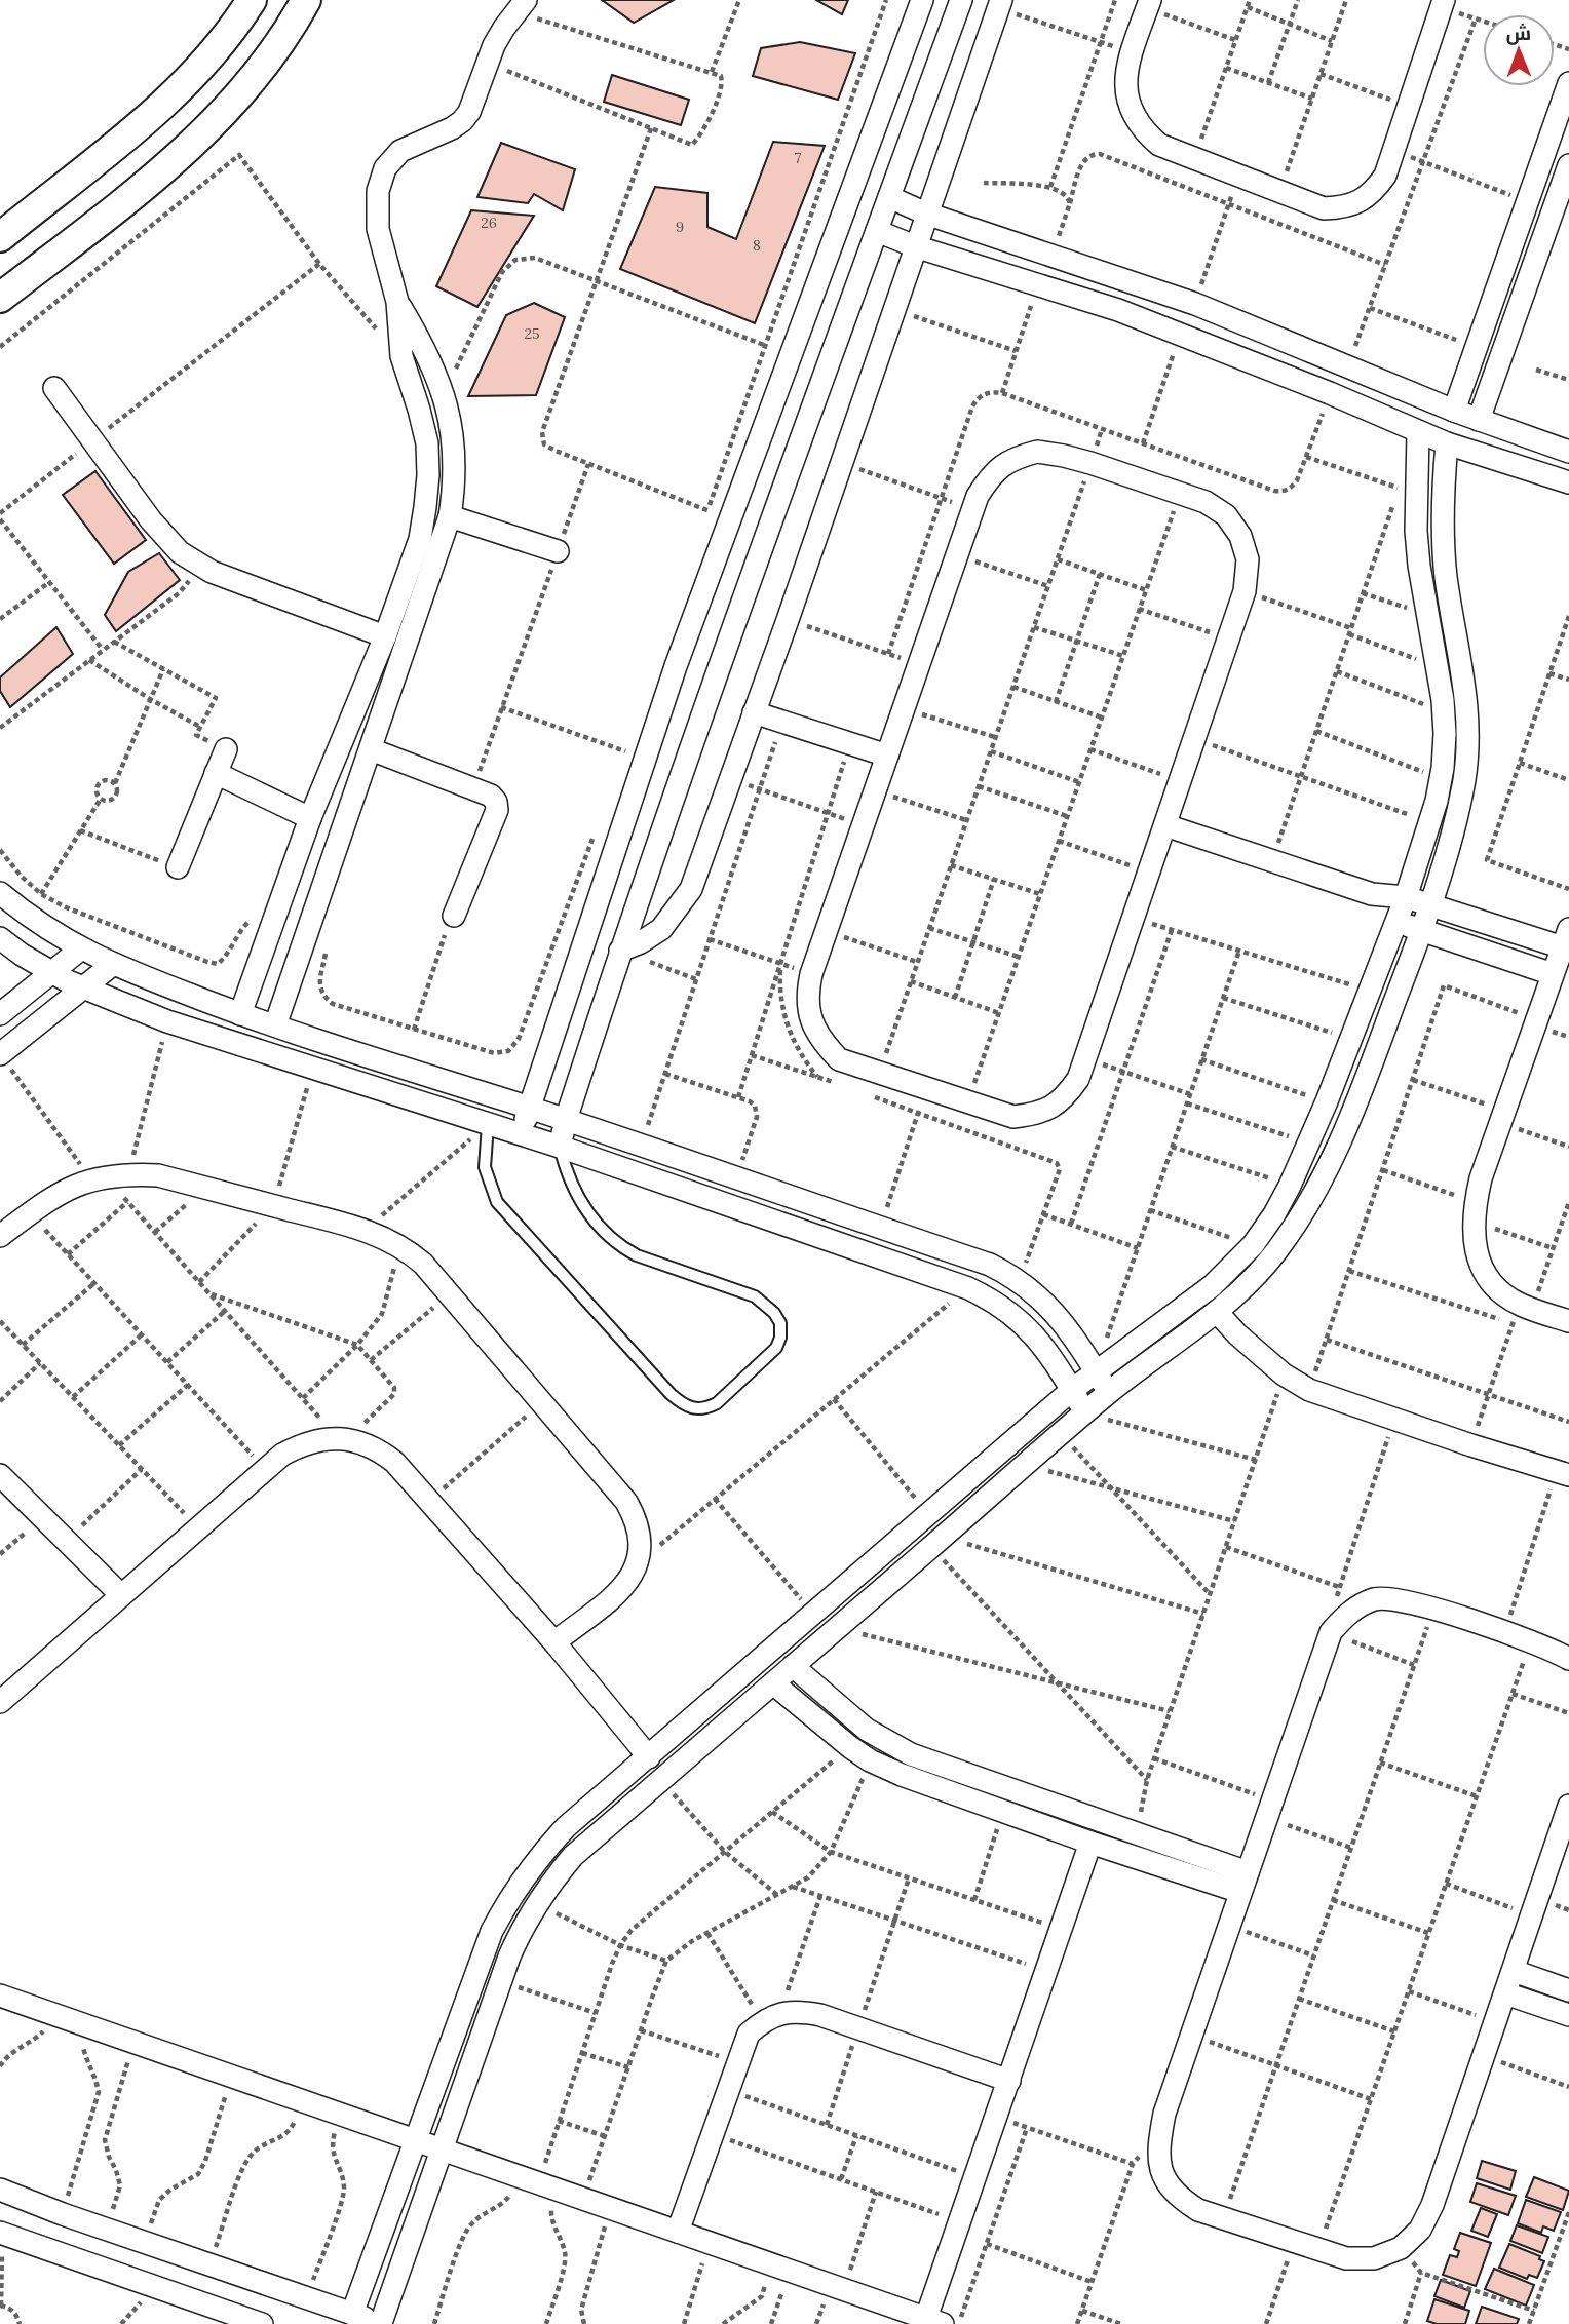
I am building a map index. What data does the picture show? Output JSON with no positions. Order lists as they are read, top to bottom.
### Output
{
  "house_numbers": [
    "7",
    "26",
    "9",
    "8",
    "25"
  ],
  "north": "top"
}
